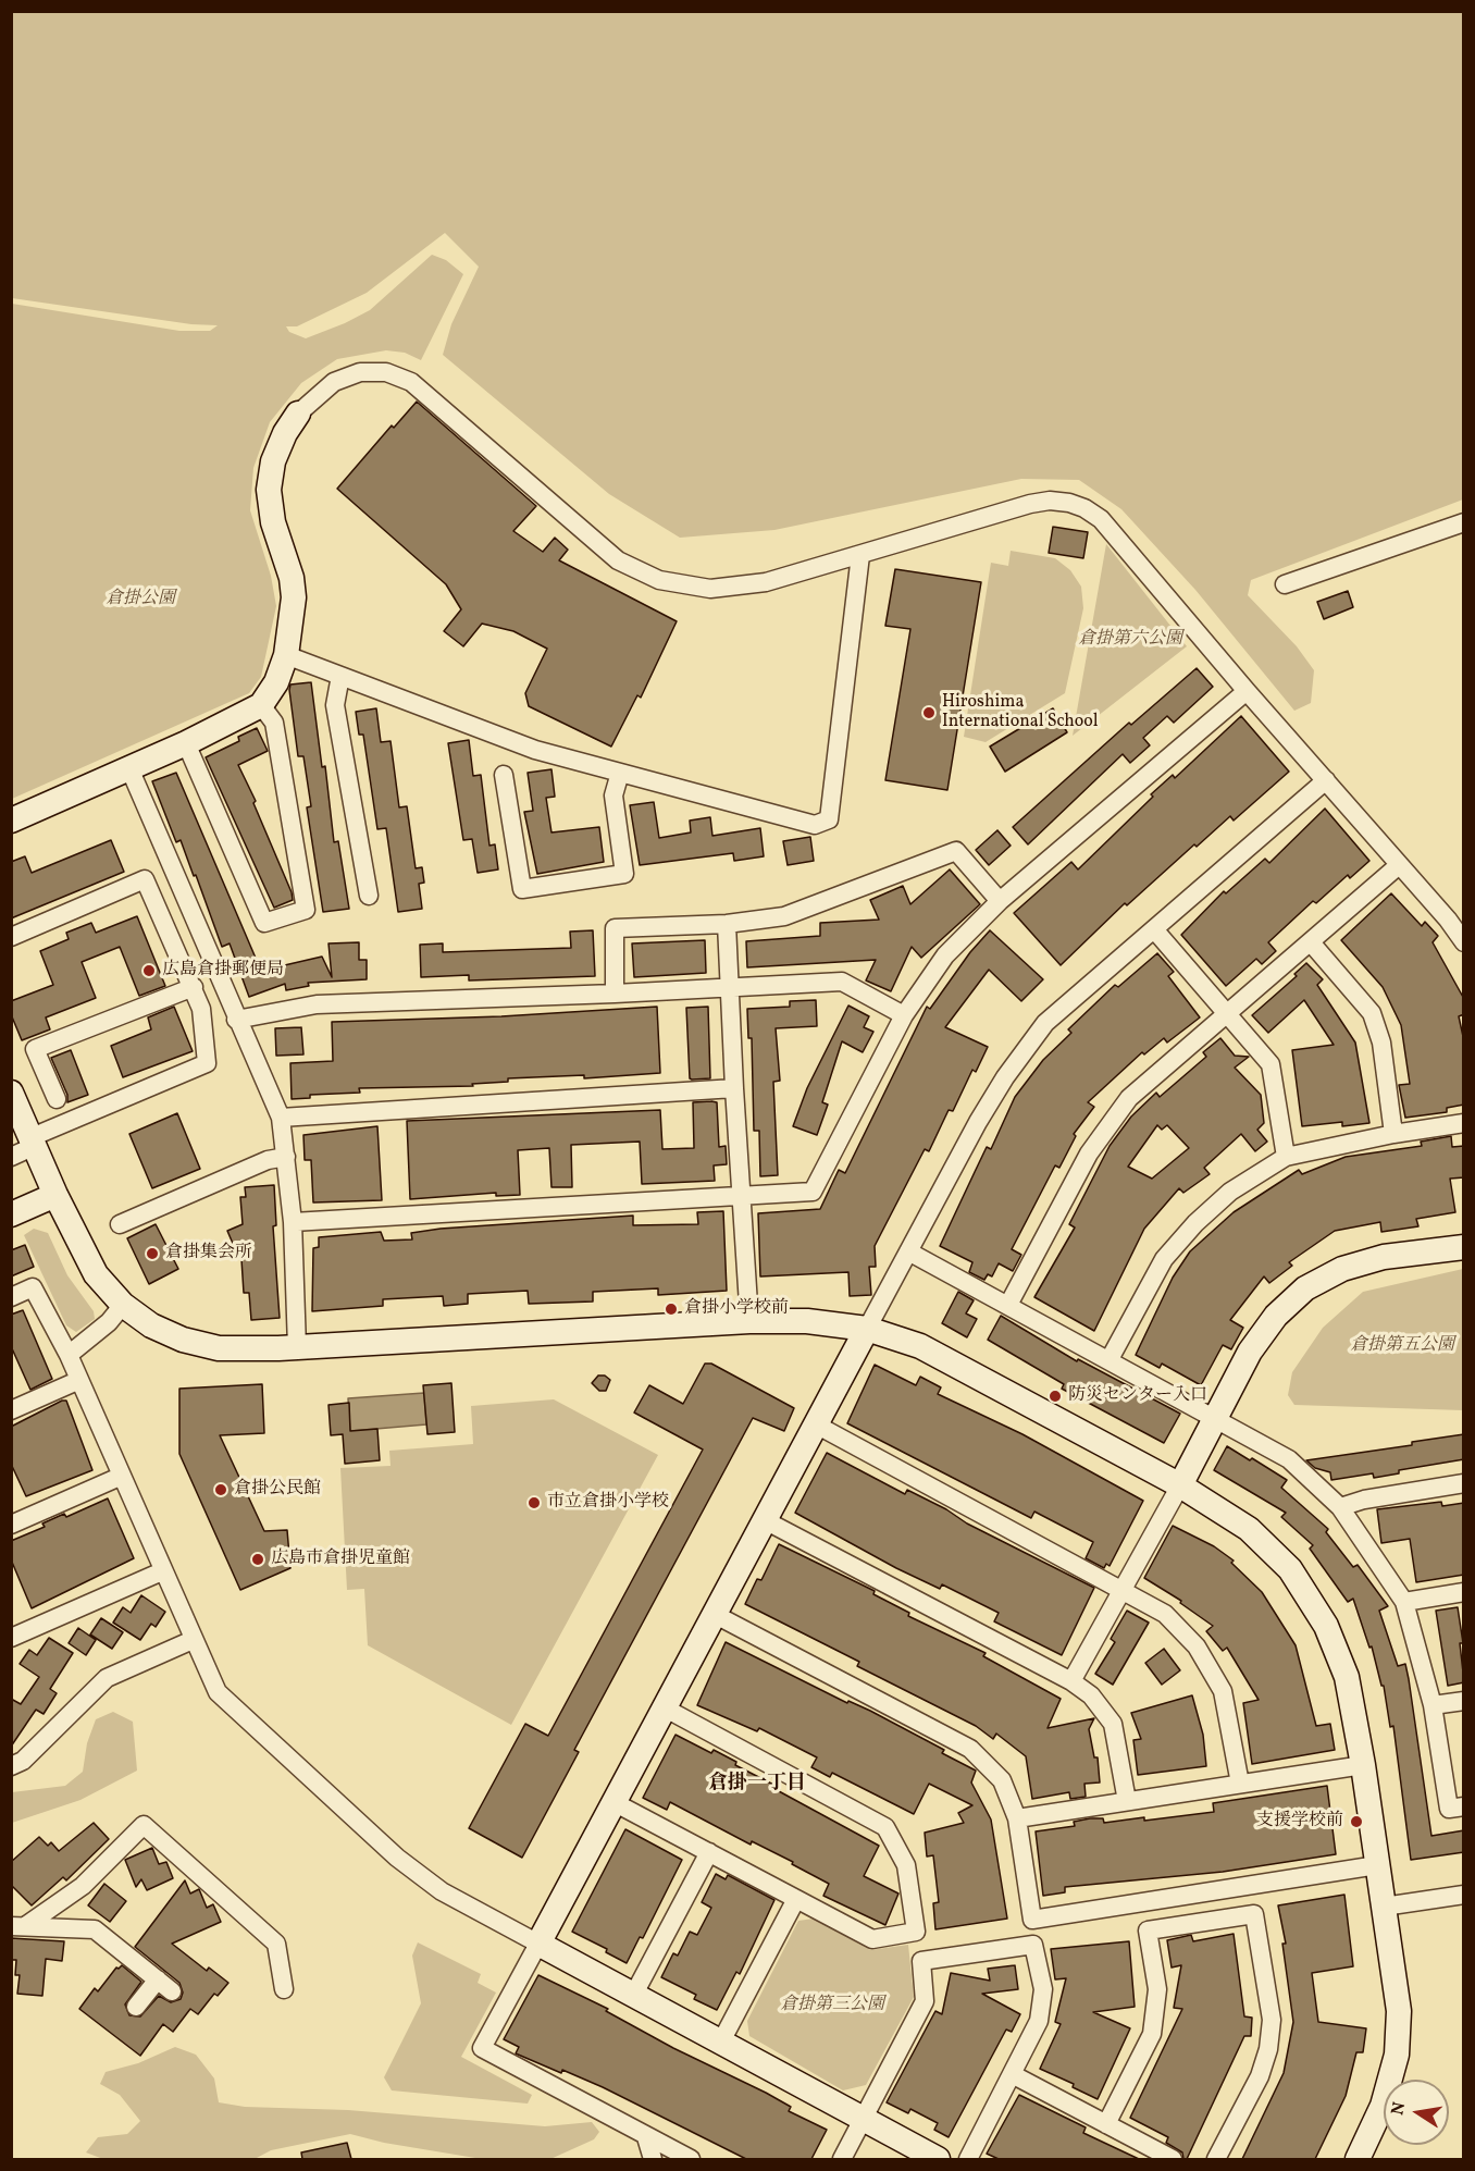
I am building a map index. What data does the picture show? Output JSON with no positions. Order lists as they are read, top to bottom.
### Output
{
  "districts": ["倉掛一丁目"],
  "parks": [
    "倉掛公園",
    "倉掛第六公園",
    "倉掛第五公園",
    "倉掛第三公園"
  ],
  "places": [
    "Hiroshima International School",
    "広島倉掛郵便局",
    "倉掛集会所",
    "倉掛小学校前",
    "防災センター入口",
    "倉掛公民館",
    "市立倉掛小学校",
    "広島市倉掛児童館",
    "支援学校前"
  ],
  "north": "left"
}
